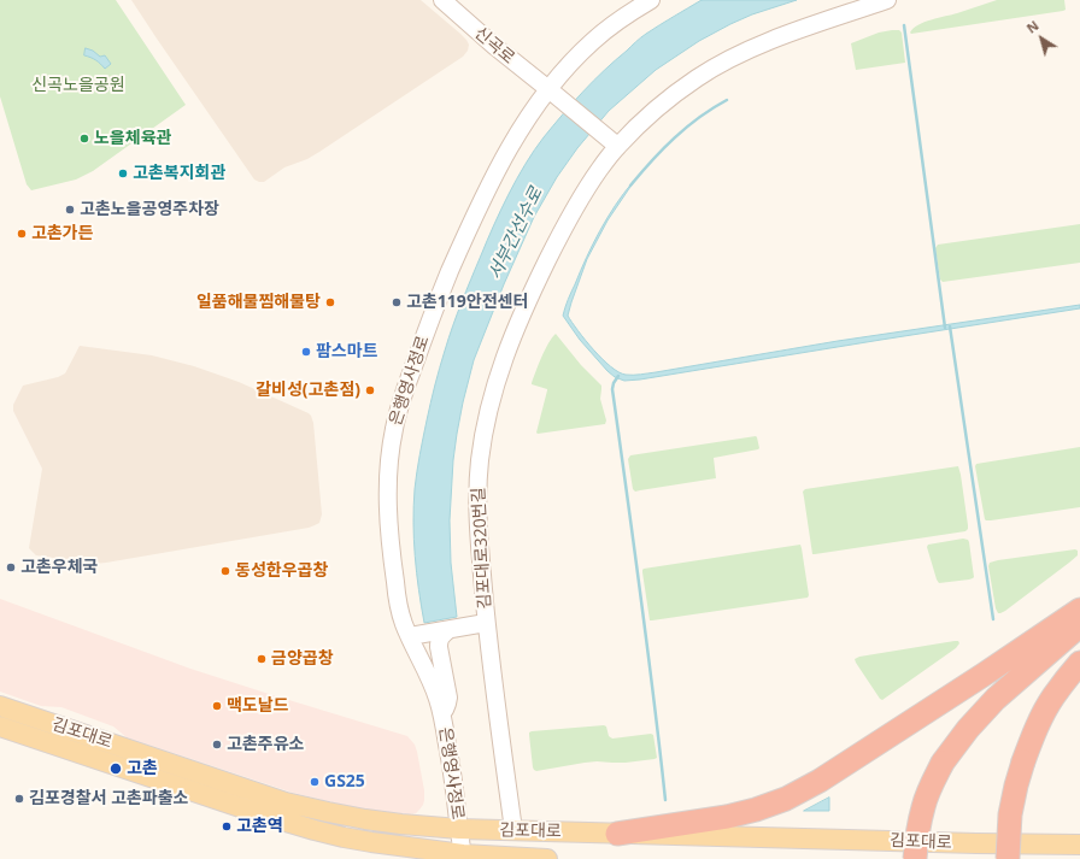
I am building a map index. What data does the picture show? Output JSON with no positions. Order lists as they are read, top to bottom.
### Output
{
  "streets": {
    "main road": ["김포대로"],
    "street": ["신곡로", "은행영사정로", "김포대로320번길"]
  },
  "crossings": [
    ["신곡로", "은행영사정로"],
    ["신곡로", "김포대로320번길"],
    ["은행영사정로", "김포대로"],
    ["김포대로320번길", "김포대로"]
  ],
  "water": ["서부간선수로"],
  "parks": ["신곡노을공원"],
  "places": [
    "노을체육관",
    "고촌복지회관",
    "고촌노을공영주차장",
    "고촌가든",
    "일품해물찜해물탕",
    "고촌119안전센터",
    "팜스마트",
    "갈비성(고촌점)",
    "고촌우체국",
    "동성한우곱창",
    "금양곱창",
    "맥도날드",
    "고촌주유소",
    "고촌",
    "GS25",
    "김포경찰서 고촌파출소",
    "고촌역"
  ],
  "north": "top left"
}
